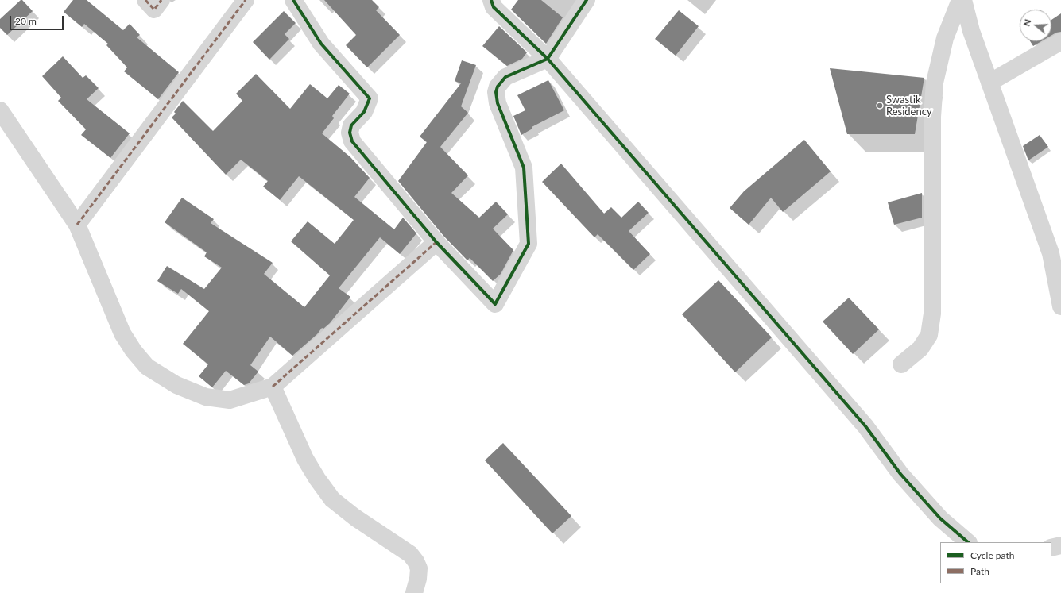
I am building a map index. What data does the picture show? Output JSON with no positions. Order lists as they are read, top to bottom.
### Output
{
  "places": ["Swastik Residency"],
  "legend": ["Cycle path", "Path"],
  "scale_bar": "20 m",
  "north": "left"
}
